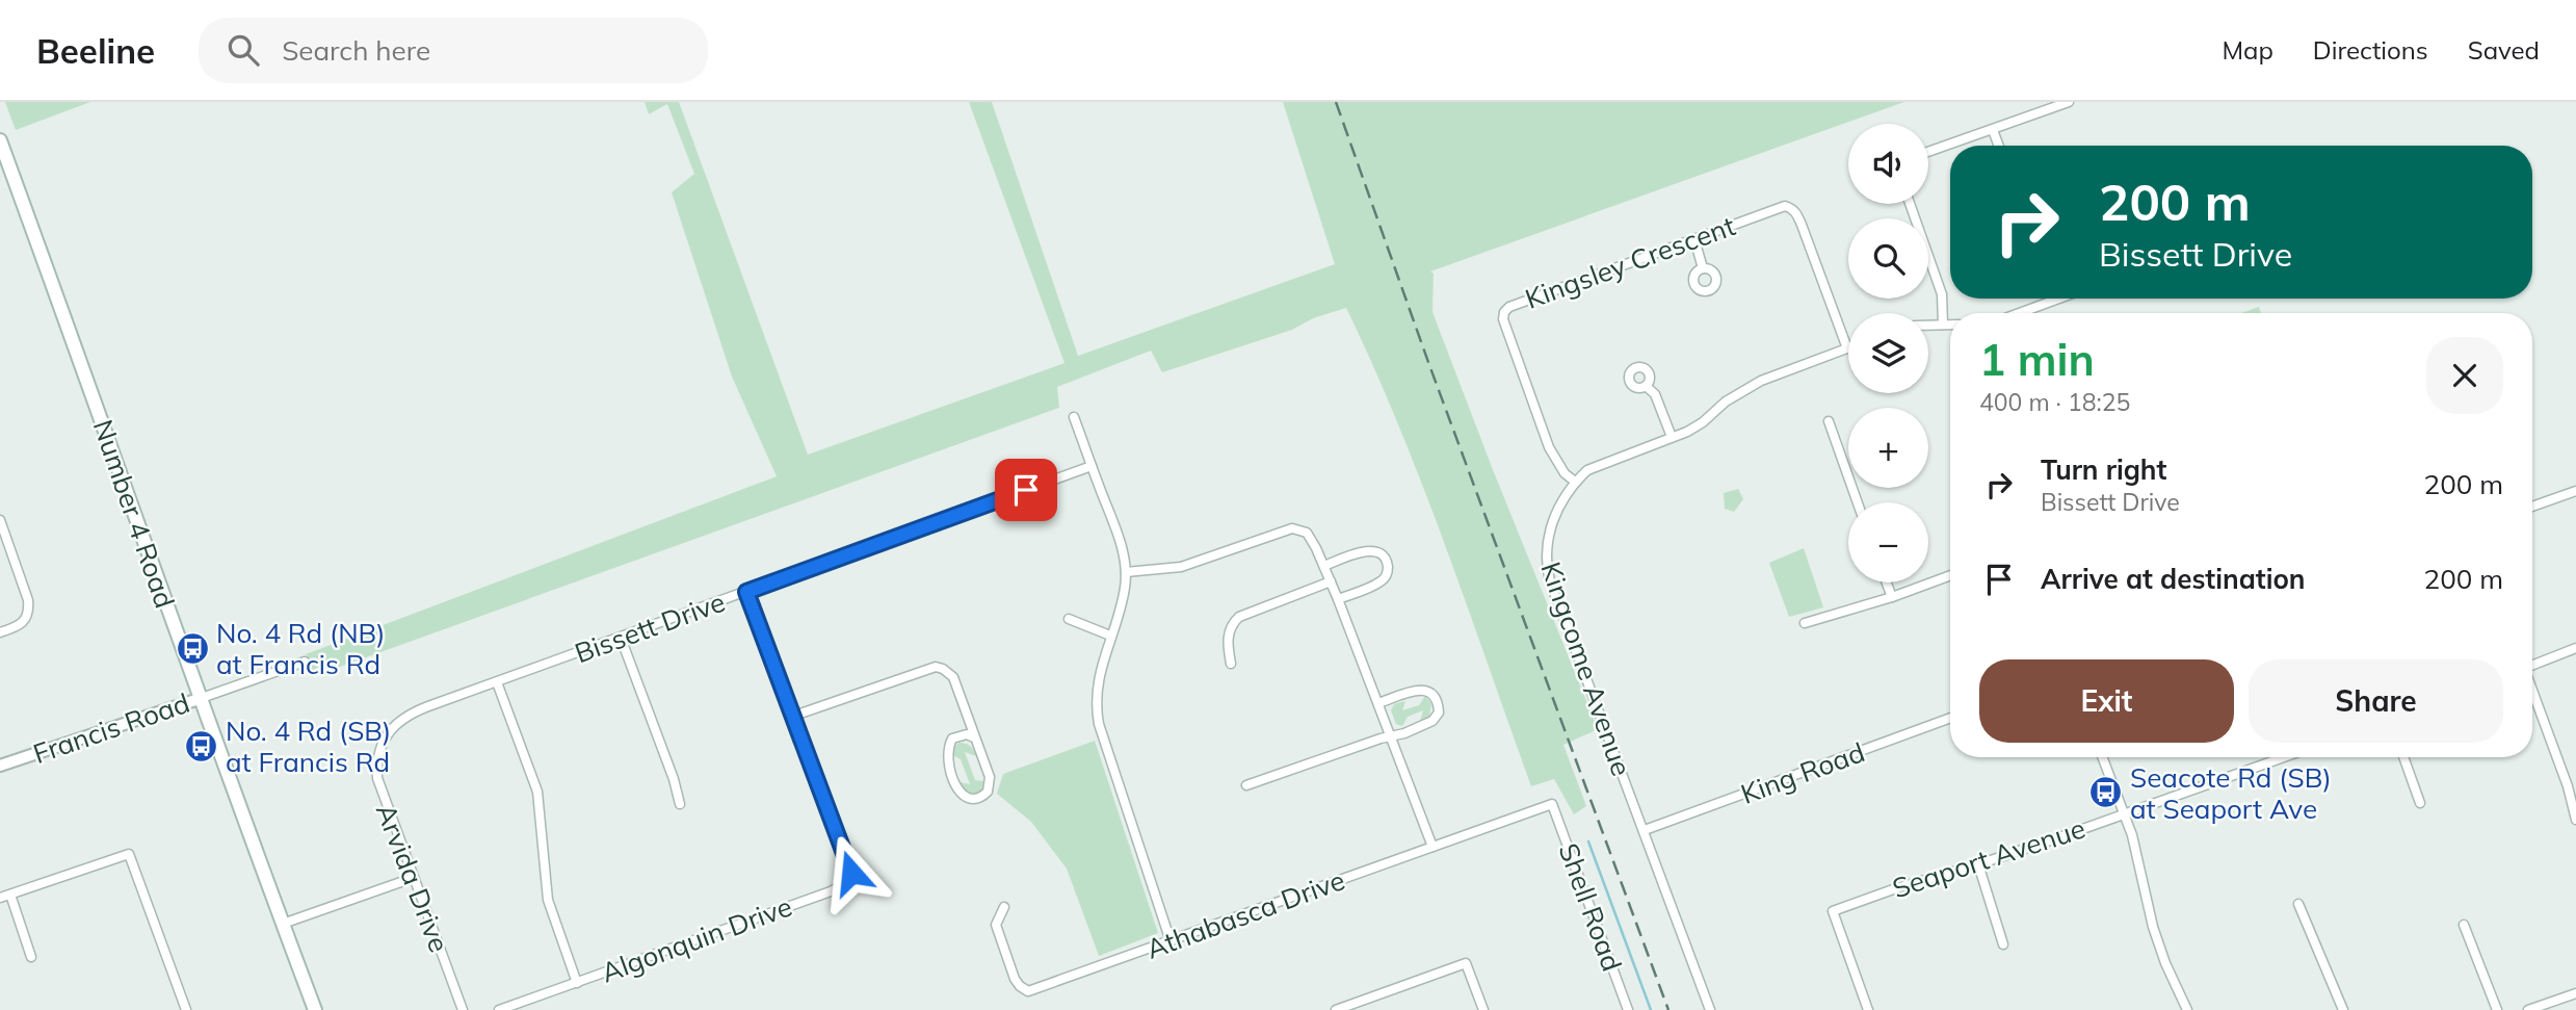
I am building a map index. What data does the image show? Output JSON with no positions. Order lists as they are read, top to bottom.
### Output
{
  "streets": {
    "main road": ["Number 4 Road"],
    "street": [
      "Kingsley Crescent",
      "Bissett Drive",
      "Kingcome Avenue",
      "Francis Road",
      "King Road",
      "Seaport Avenue",
      "Arvida Drive",
      "Shell Road",
      "Athabasca Drive",
      "Algonquin Drive"
    ]
  },
  "crossings": [
    ["Kingsley Crescent", "Kingcome Avenue"],
    ["Number 4 Road", "Francis Road"],
    ["Bissett Drive", "Arvida Drive"],
    ["Bissett Drive", "Algonquin Drive"],
    ["Kingcome Avenue", "King Road"],
    ["Shell Road", "Athabasca Drive"]
  ],
  "places": {
    "bus stop": ["No. 4 Rd (NB) at Francis Rd", "No. 4 Rd (SB) at Francis Rd", "Seacote Rd (SB) at Seaport Ave"]
  },
  "page": {
    "header": "Beeline",
    "search": "Search here",
    "nav": ["Map", "Directions", "Saved"],
    "map_buttons": ["+", "−"],
    "turn": ["200 m", "Bissett Drive"],
    "heading": ["1 min", "400 m · 18:25"],
    "list": [
      {
        "name": "Turn right",
        "note": "Bissett Drive",
        "value": "200 m"
      },
      {
        "name": "Arrive at destination",
        "value": "200 m"
      }
    ],
    "buttons": ["Exit", "Share"]
  }
}
